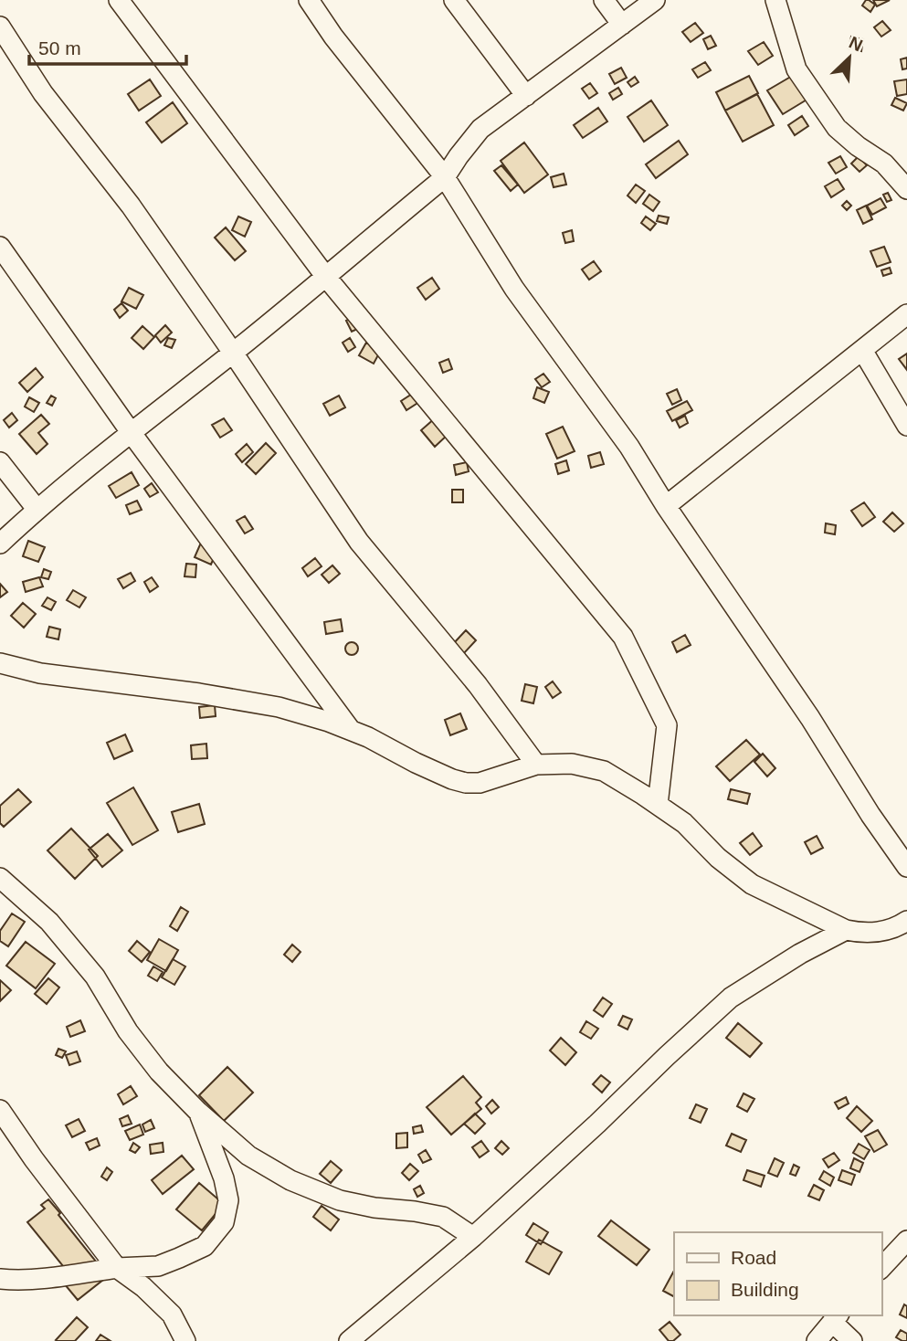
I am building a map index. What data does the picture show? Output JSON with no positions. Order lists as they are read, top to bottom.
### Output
{
  "legend": ["Road", "Building"],
  "scale_bar": "50 m",
  "north": "top right"
}
